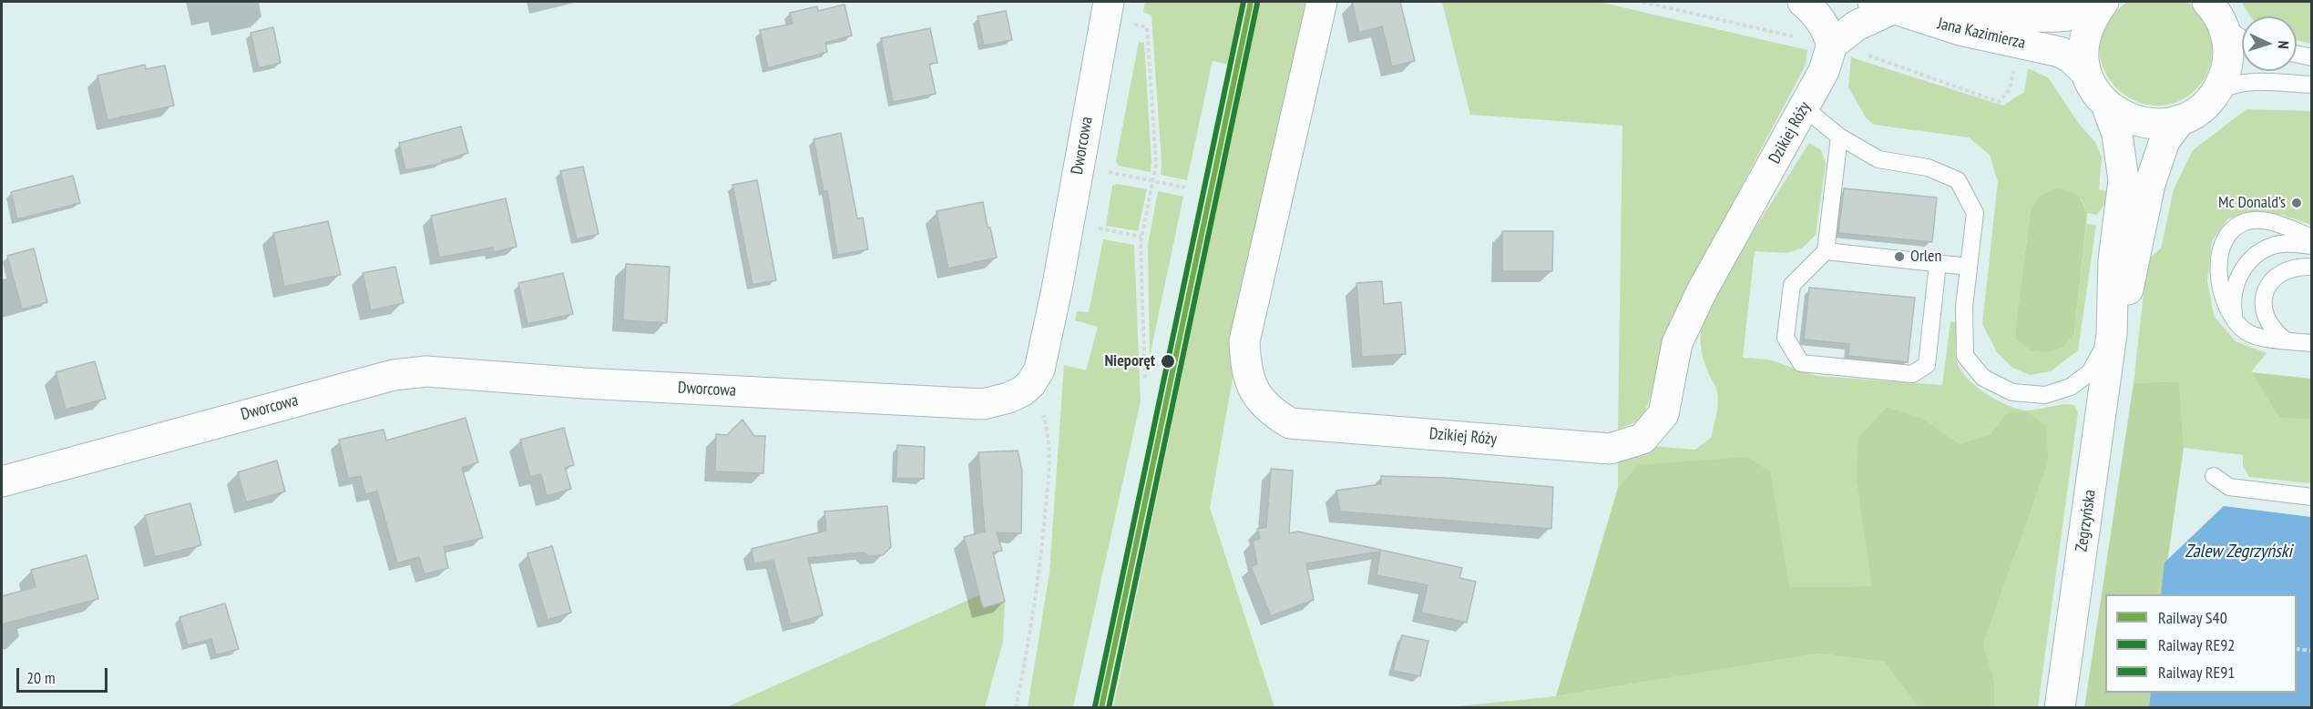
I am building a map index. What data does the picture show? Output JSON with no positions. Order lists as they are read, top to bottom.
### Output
{
  "streets": {
    "street": [
      "Jana Kazimierza",
      "Dzikiej Róży",
      "Dworcowa",
      "Zegrzyńska"
    ]
  },
  "water": ["Zalew Zegrzyński"],
  "places": ["Mc Donald’s", "Orlen", "Nieporęt"],
  "lines": ["rail line S40", "rail line RE91", "rail line RE92"],
  "legend": ["Railway S40", "Railway RE92", "Railway RE91"],
  "scale_bar": "20 m",
  "north": "right"
}
